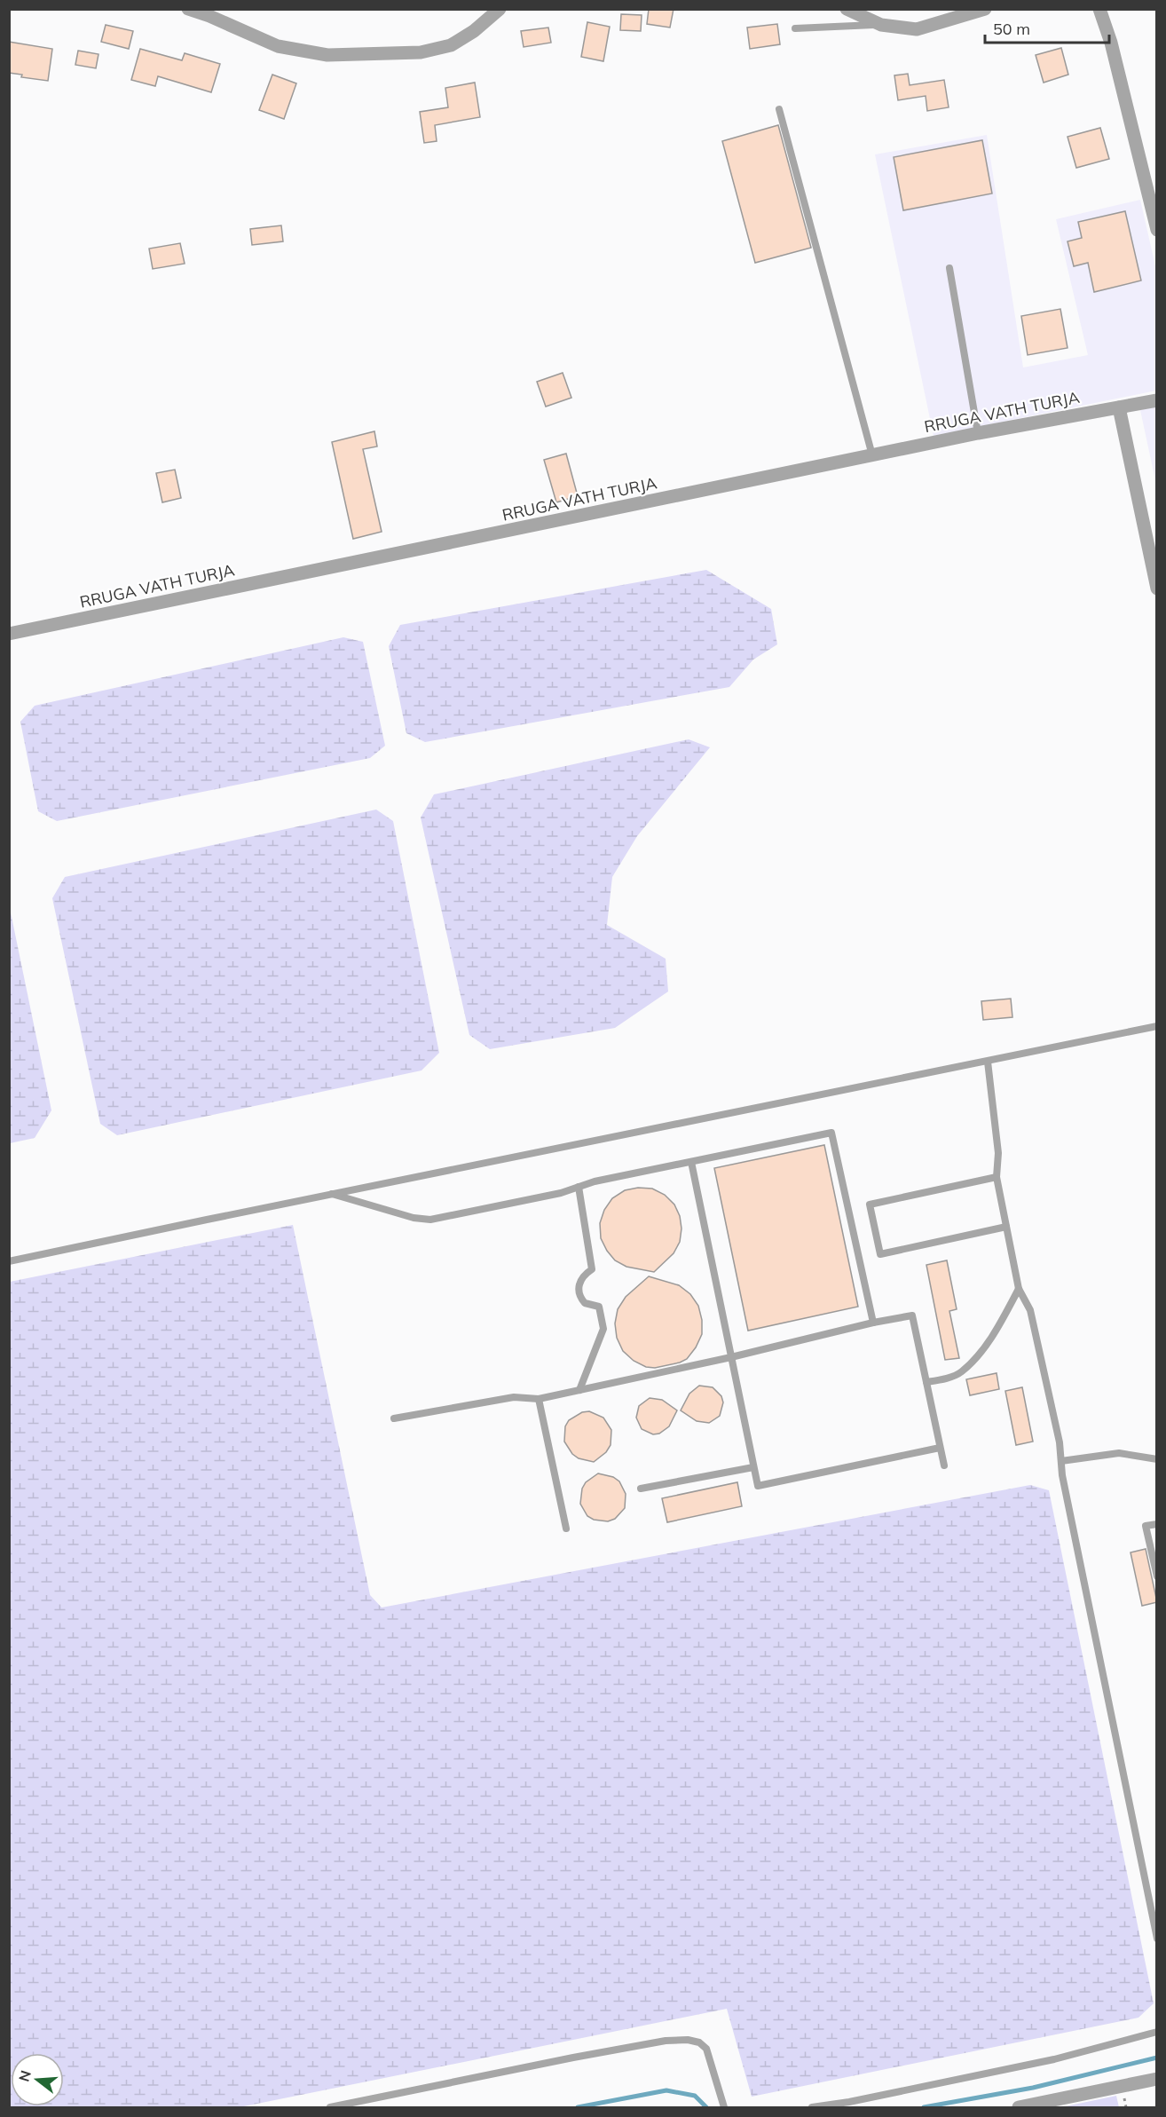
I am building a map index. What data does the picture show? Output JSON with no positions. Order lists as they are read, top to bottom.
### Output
{
  "streets": {
    "street": ["RRUGA VATH TURJA"]
  },
  "scale_bar": "50 m",
  "north": "left"
}
